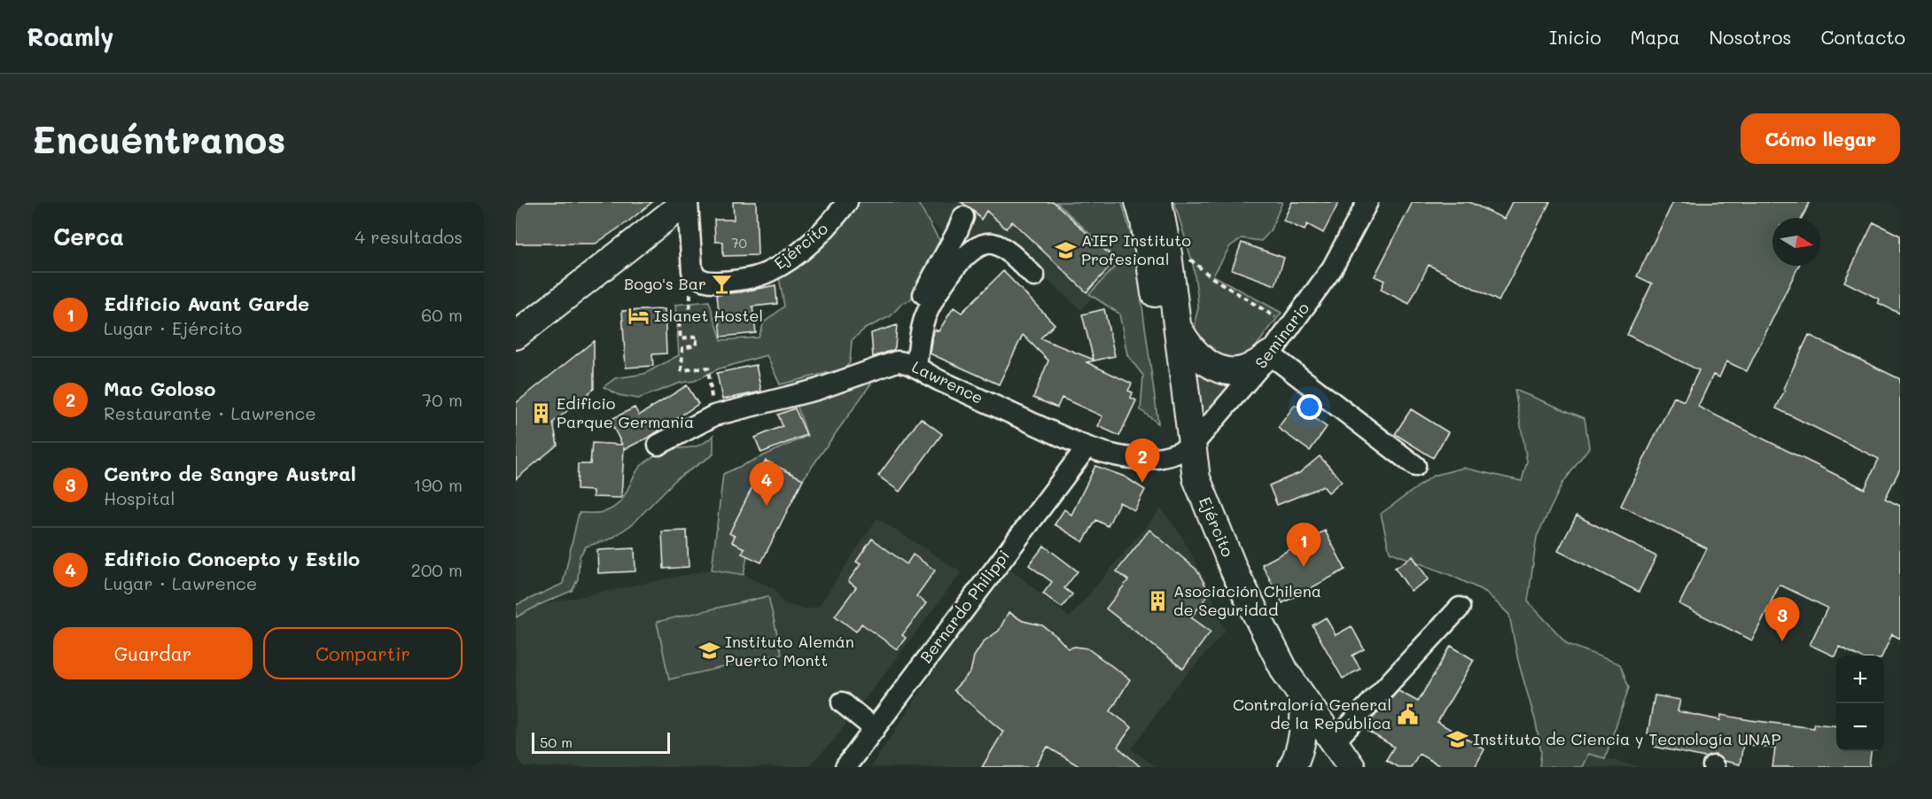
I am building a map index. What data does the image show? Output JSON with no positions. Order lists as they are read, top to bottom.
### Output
{
  "streets": {
    "main road": ["Ejército"],
    "street": ["Seminario", "Lawrence", "Bernardo Philippi"]
  },
  "crossings": [
    ["Ejército", "Seminario"],
    ["Ejército", "Lawrence"],
    ["Seminario", "Lawrence"],
    ["Lawrence", "Bernardo Philippi"]
  ],
  "places": {
    "school or university": ["AIEP Instituto Profesional", "Instituto Alemán Puerto Montt", "Instituto de Ciencia y Tecnología UNAP"],
    "bar": ["Bogo's Bar"],
    "hotel": ["Islanet Hostel"],
    "building": ["Edificio Parque Germania", "Asociación Chilena de Seguridad"],
    "public building": ["Contraloría General de la República"]
  },
  "house_numbers": ["70"],
  "scale_bar": "50 m",
  "north": "right",
  "page": {
    "header": "Roamly",
    "nav": [
      "Inicio",
      "Mapa",
      "Nosotros",
      "Contacto"
    ],
    "buttons": [
      "Cómo llegar",
      ["Guardar", "Compartir"]
    ],
    "title": "Encuéntranos",
    "heading": ["Cerca", "4 resultados"],
    "list": [
      {
        "mark": "1",
        "name": "Edificio Avant Garde",
        "note": "Lugar · Ejército",
        "value": "60 m"
      },
      {
        "mark": "2",
        "name": "Mac Goloso",
        "note": "Restaurante · Lawrence",
        "value": "70 m"
      },
      {
        "mark": "3",
        "name": "Centro de Sangre Austral",
        "note": "Hospital",
        "value": "190 m"
      },
      {
        "mark": "4",
        "name": "Edificio Concepto y Estilo",
        "note": "Lugar · Lawrence",
        "value": "200 m"
      }
    ],
    "pins": [
      "2",
      "4",
      "1",
      "3"
    ],
    "map_buttons": ["+", "−"],
    "scale": "50 m"
  }
}
